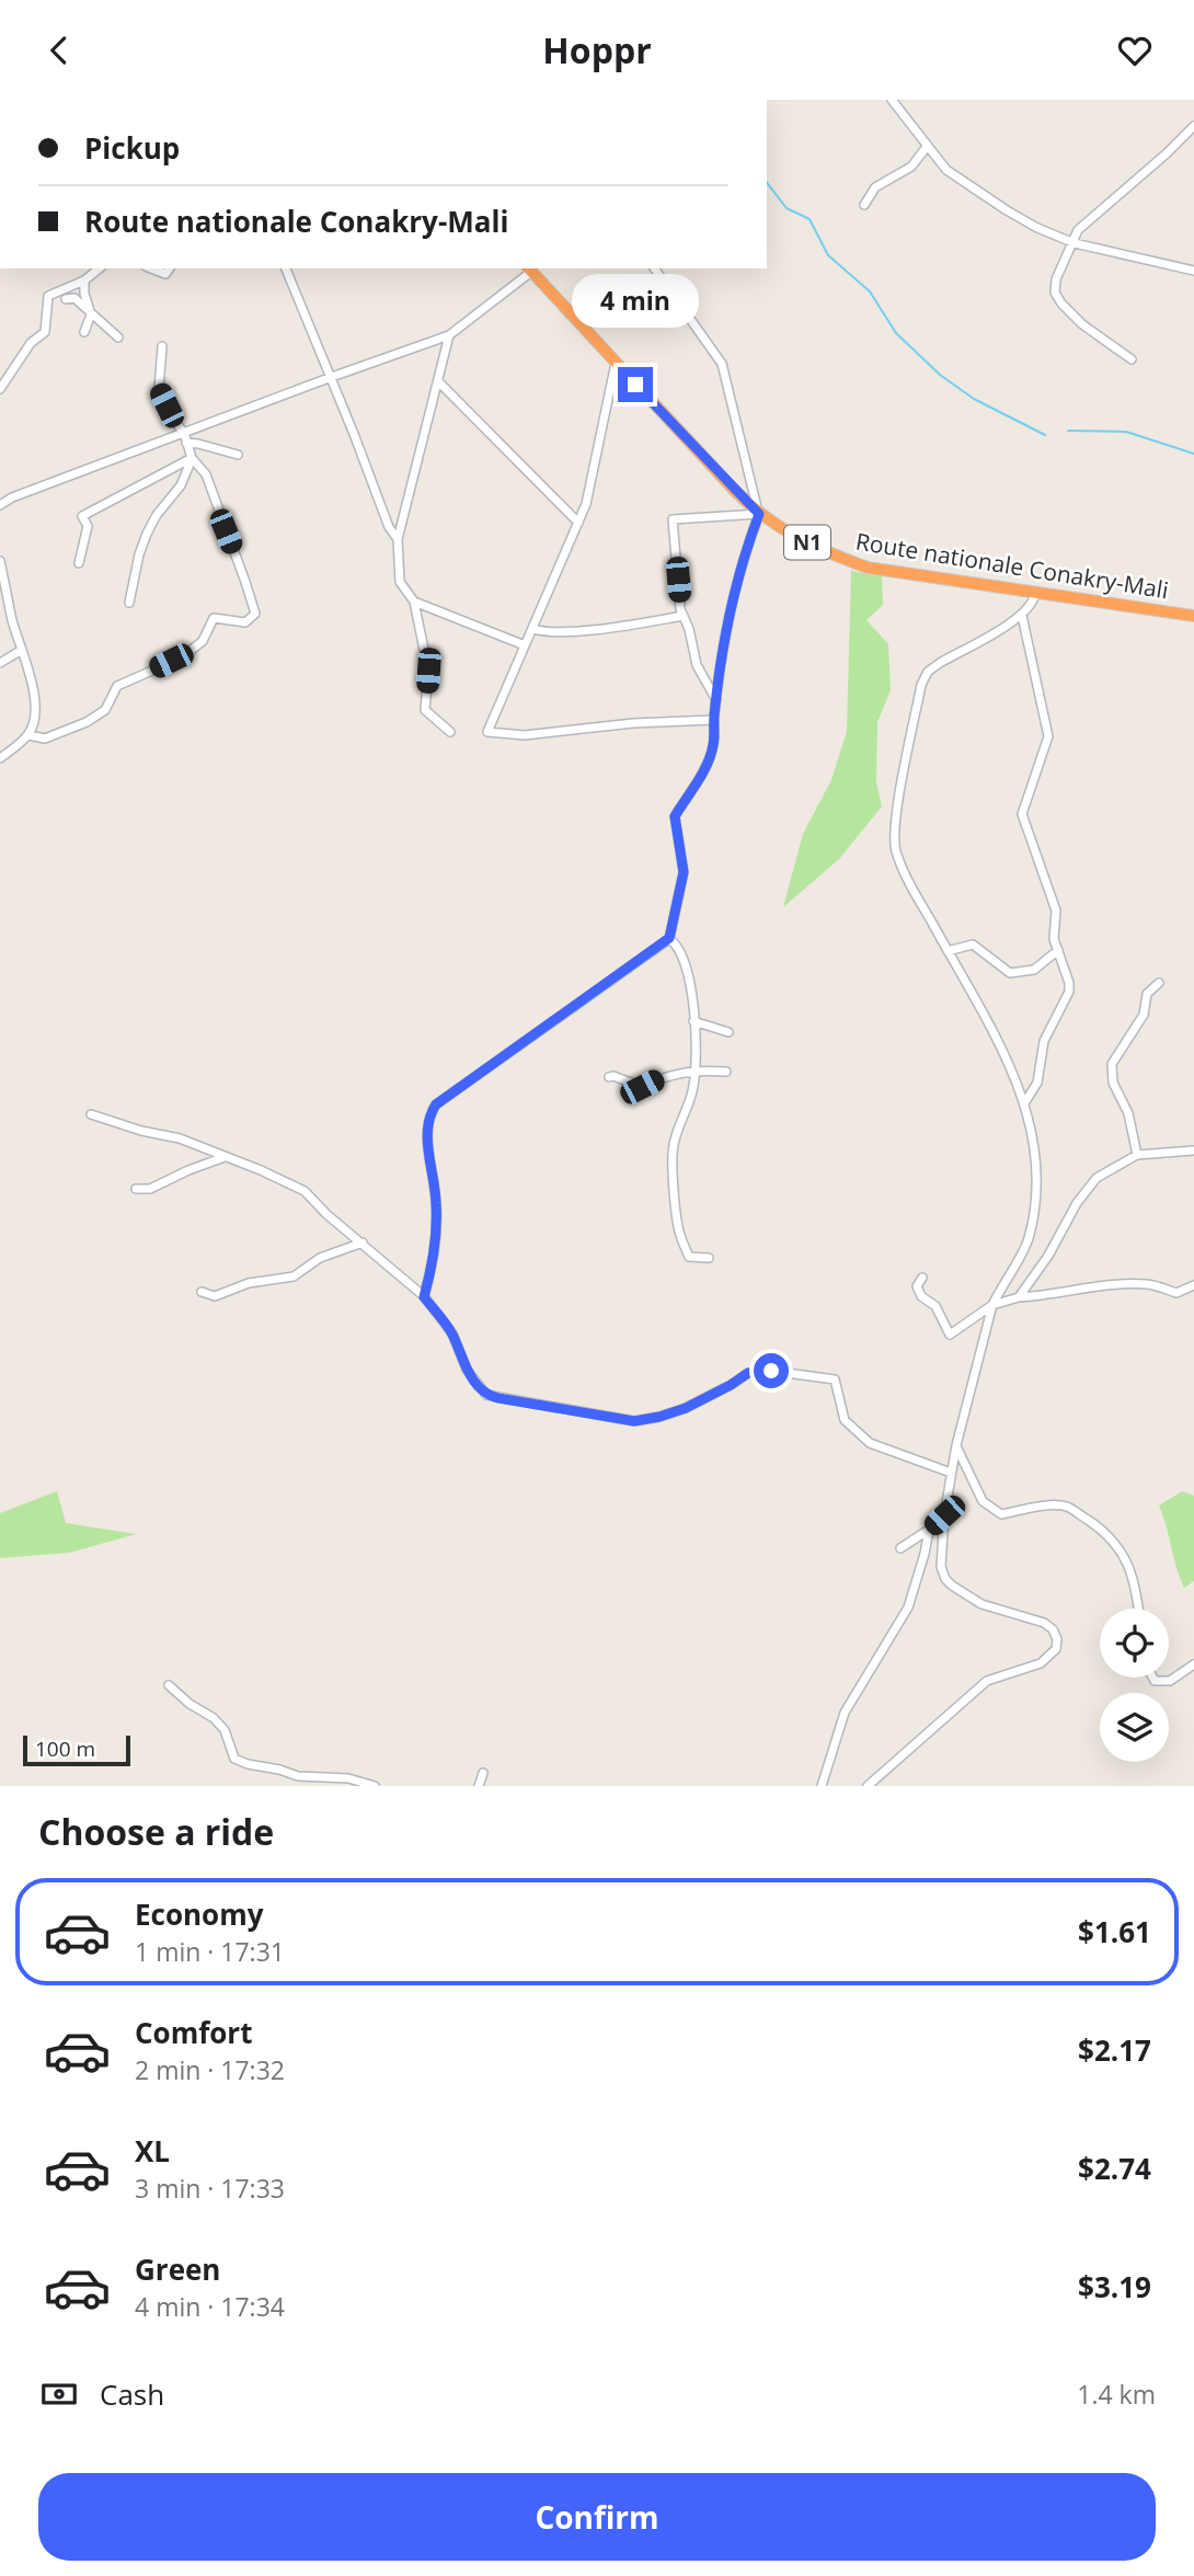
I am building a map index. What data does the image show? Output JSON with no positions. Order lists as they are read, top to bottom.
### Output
{
  "streets": {
    "highway": ["N1", "Route nationale Conakry-Mali"]
  },
  "scale_bar": "100 m",
  "page": {
    "header": "Hoppr",
    "banner": ["Pickup", "Route nationale Conakry-Mali"],
    "bubble": "4 min",
    "scale": "100 m",
    "heading": "Choose a ride",
    "list": [
      {
        "name": "Economy",
        "note": "1 min · 17:31",
        "value": "$1.61"
      },
      {
        "name": "Comfort",
        "note": "2 min · 17:32",
        "value": "$2.17"
      },
      {
        "name": "XL",
        "note": "3 min · 17:33",
        "value": "$2.74"
      },
      {
        "name": "Green",
        "note": "4 min · 17:34",
        "value": "$3.19"
      }
    ],
    "pay": ["Cash", "1.4 km"],
    "buttons": "Confirm"
  }
}
